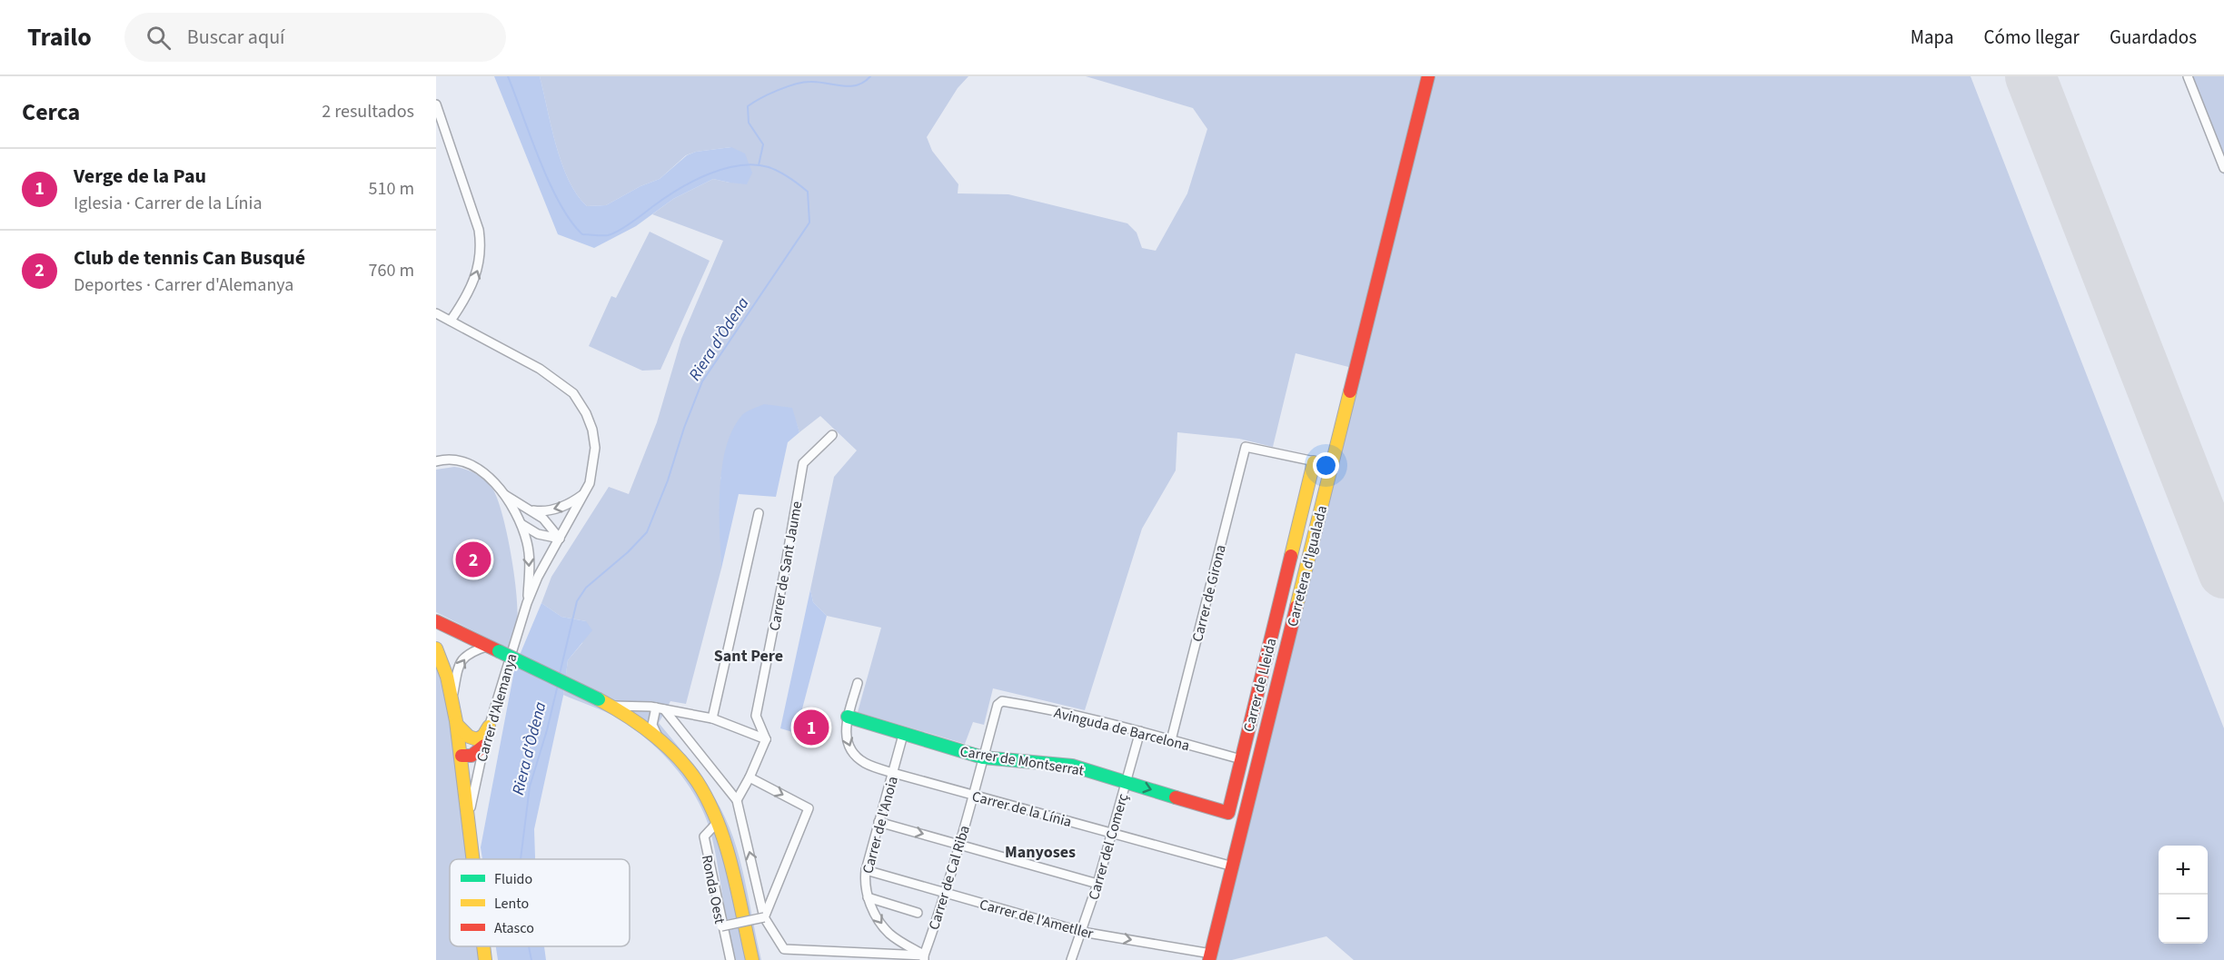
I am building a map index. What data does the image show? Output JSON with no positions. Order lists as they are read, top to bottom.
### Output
{
  "streets": {
    "street": [
      "Carrer de Sant Jaume",
      "Carretera d'Igualada",
      "Carrer de Girona",
      "Carrer de Lleida",
      "Carrer d'Alemanya",
      "Avinguda de Barcelona",
      "Carrer de Montserrat",
      "Carrer de la Línia",
      "Carrer de l'Anoia",
      "Carrer del Comerç",
      "Carrer de Cal Riba",
      "Ronda Oest",
      "Carrer de l'Ametller"
    ]
  },
  "crossings": [
    ["Carretera d'Igualada", "Carrer de la Línia"],
    ["Carretera d'Igualada", "Carrer de l'Ametller"],
    ["Carrer de Girona", "Carrer de Lleida"],
    ["Carrer de Girona", "Avinguda de Barcelona"],
    ["Carrer de Lleida", "Avinguda de Barcelona"],
    ["Carrer de Lleida", "Carrer de Montserrat"],
    ["Avinguda de Barcelona", "Carrer del Comerç"],
    ["Avinguda de Barcelona", "Carrer de Cal Riba"],
    ["Carrer de Montserrat", "Carrer de la Línia"],
    ["Carrer de Montserrat", "Carrer de l'Anoia"],
    ["Carrer de Montserrat", "Carrer del Comerç"],
    ["Carrer de Montserrat", "Carrer de Cal Riba"],
    ["Carrer de la Línia", "Carrer de l'Anoia"],
    ["Carrer de la Línia", "Carrer del Comerç"],
    ["Carrer de la Línia", "Carrer de Cal Riba"],
    ["Carrer de l'Anoia", "Carrer de Cal Riba"],
    ["Carrer de l'Anoia", "Carrer de l'Ametller"],
    ["Carrer del Comerç", "Carrer de l'Ametller"],
    ["Carrer de Cal Riba", "Carrer de l'Ametller"]
  ],
  "districts": ["Sant Pere", "Manyoses"],
  "water": ["Riera d'Òdena"],
  "legend": ["Fluido", "Lento", "Atasco"],
  "page": {
    "header": "Trailo",
    "search": "Buscar aquí",
    "nav": ["Mapa", "Cómo llegar", "Guardados"],
    "heading": ["Cerca", "2 resultados"],
    "list": [
      {
        "mark": "1",
        "name": "Verge de la Pau",
        "note": "Iglesia · Carrer de la Línia",
        "value": "510 m"
      },
      {
        "mark": "2",
        "name": "Club de tennis Can Busqué",
        "note": "Deportes · Carrer d'Alemanya",
        "value": "760 m"
      }
    ],
    "pins": ["2", "1"],
    "map_buttons": ["+", "−"]
  }
}
